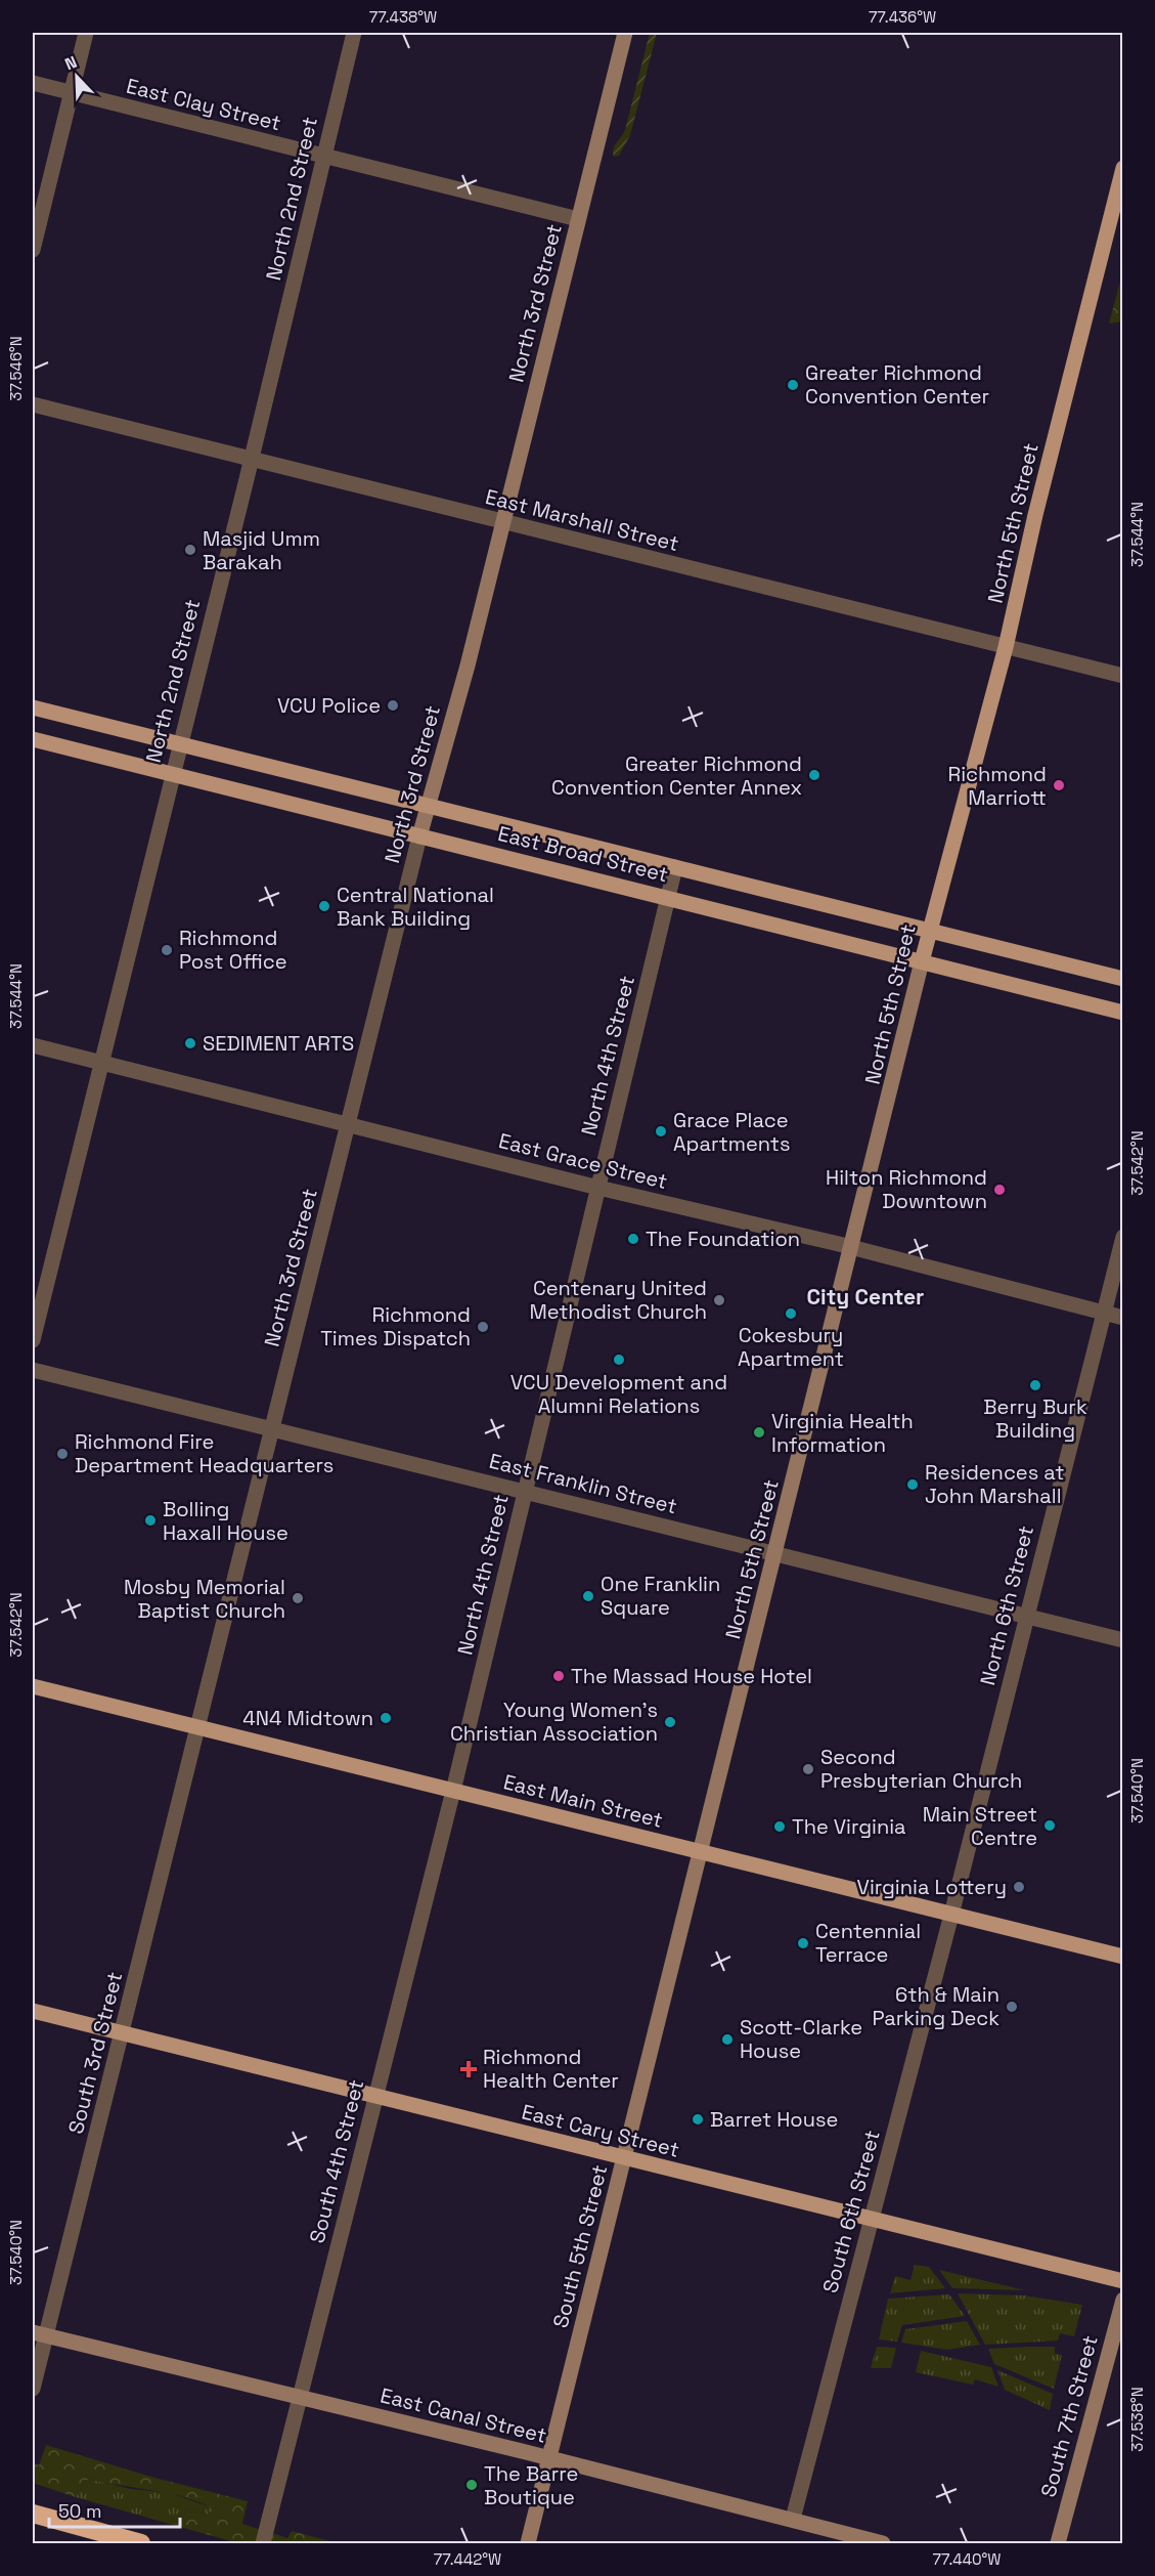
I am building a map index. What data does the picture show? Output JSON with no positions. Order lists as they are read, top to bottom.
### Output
{
  "streets": {
    "main road": [
      "North 3rd Street",
      "North 5th Street",
      "East Broad Street",
      "East Main Street",
      "East Cary Street",
      "South 5th Street",
      "East Canal Street",
      "South 7th Street"
    ],
    "street": [
      "East Clay Street",
      "North 2nd Street",
      "East Marshall Street",
      "North 4th Street",
      "East Grace Street",
      "East Franklin Street",
      "North 6th Street",
      "South 3rd Street",
      "South 4th Street",
      "South 6th Street"
    ]
  },
  "crossings": [
    ["East Clay Street", "North 2nd Street"],
    ["East Clay Street", "North 3rd Street"],
    ["North 2nd Street", "East Marshall Street"],
    ["North 2nd Street", "East Broad Street"],
    ["North 2nd Street", "East Grace Street"],
    ["North 3rd Street", "East Marshall Street"],
    ["North 3rd Street", "East Broad Street"],
    ["North 3rd Street", "East Grace Street"],
    ["North 3rd Street", "East Franklin Street"],
    ["North 3rd Street", "East Main Street"],
    ["North 3rd Street", "South 3rd Street"],
    ["East Marshall Street", "North 5th Street"],
    ["North 5th Street", "East Broad Street"],
    ["North 5th Street", "East Grace Street"],
    ["North 5th Street", "East Franklin Street"],
    ["North 5th Street", "East Main Street"],
    ["North 5th Street", "South 5th Street"],
    ["East Broad Street", "North 4th Street"],
    ["North 4th Street", "East Grace Street"],
    ["North 4th Street", "East Franklin Street"],
    ["North 4th Street", "East Main Street"],
    ["North 4th Street", "South 4th Street"],
    ["East Grace Street", "North 6th Street"],
    ["East Franklin Street", "North 6th Street"],
    ["North 6th Street", "East Main Street"],
    ["North 6th Street", "South 6th Street"],
    ["East Main Street", "South 3rd Street"],
    ["East Main Street", "South 4th Street"],
    ["East Main Street", "South 6th Street"],
    ["East Main Street", "South 5th Street"],
    ["South 3rd Street", "East Cary Street"],
    ["South 3rd Street", "East Canal Street"],
    ["East Cary Street", "South 4th Street"],
    ["East Cary Street", "South 6th Street"],
    ["East Cary Street", "South 5th Street"],
    ["South 4th Street", "East Canal Street"],
    ["South 6th Street", "East Canal Street"],
    ["South 5th Street", "East Canal Street"]
  ],
  "districts": ["City Center"],
  "places": {
    "other": [
      "Greater Richmond Convention Center",
      "Masjid Umm Barakah",
      "VCU Police",
      "Greater Richmond Convention Center Annex",
      "Richmond Marriott",
      "Central National Bank Building",
      "Richmond Post Office",
      "SEDIMENT ARTS",
      "Grace Place Apartments",
      "Hilton Richmond Downtown",
      "The Foundation",
      "Centenary United Methodist Church",
      "Cokesbury Apartment",
      "Richmond Times Dispatch",
      "VCU Development and Alumni Relations",
      "Berry Burk Building",
      "Virginia Health Information",
      "Richmond Fire Department Headquarters",
      "Residences at John Marshall",
      "Bolling Haxall House",
      "One Franklin Square",
      "Mosby Memorial Baptist Church",
      "The Massad House Hotel",
      "4N4 Midtown",
      "Young Women's Christian Association",
      "Second Presbyterian Church",
      "Main Street Centre",
      "The Virginia",
      "Virginia Lottery",
      "Centennial Terrace",
      "6th & Main Parking Deck",
      "Scott-Clarke House",
      "Barret House",
      "The Barre Boutique"
    ],
    "health": ["Richmond Health Center"]
  },
  "scale_bar": "50 m",
  "north": "top left",
  "coordinates": [
    "77.438°W",
    "77.436°W",
    "37.546°N",
    "37.544°N",
    "37.542°N",
    "37.540°N",
    "37.538°N",
    "77.442°W",
    "77.440°W"
  ]
}
